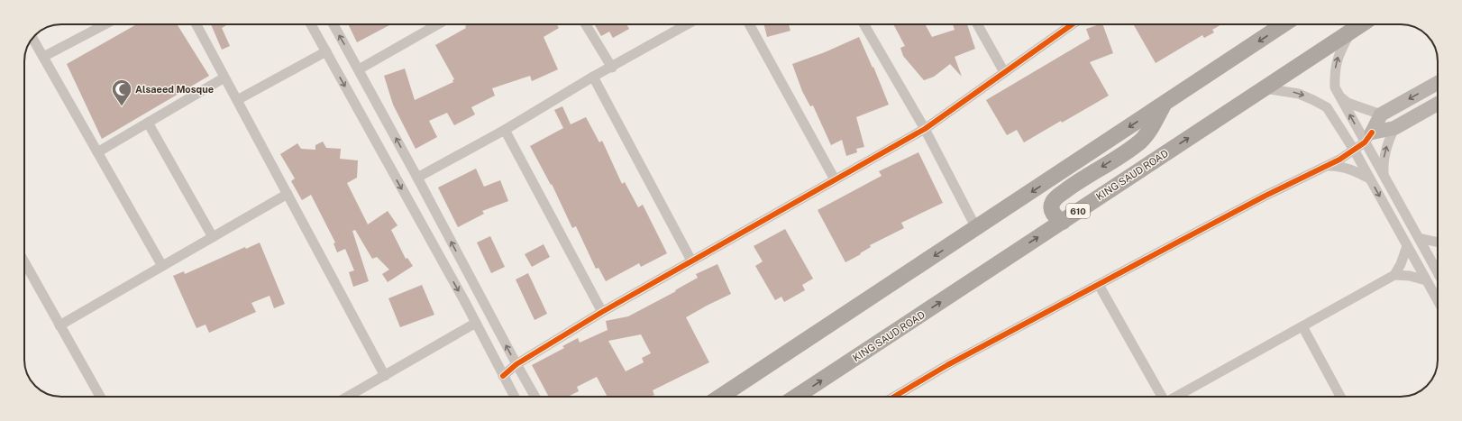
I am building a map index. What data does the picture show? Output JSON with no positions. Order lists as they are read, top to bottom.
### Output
{
  "streets": {
    "main road": ["KING SAUD ROAD", "610"]
  },
  "places": {
    "mosque": ["Alsaeed Mosque"]
  }
}
